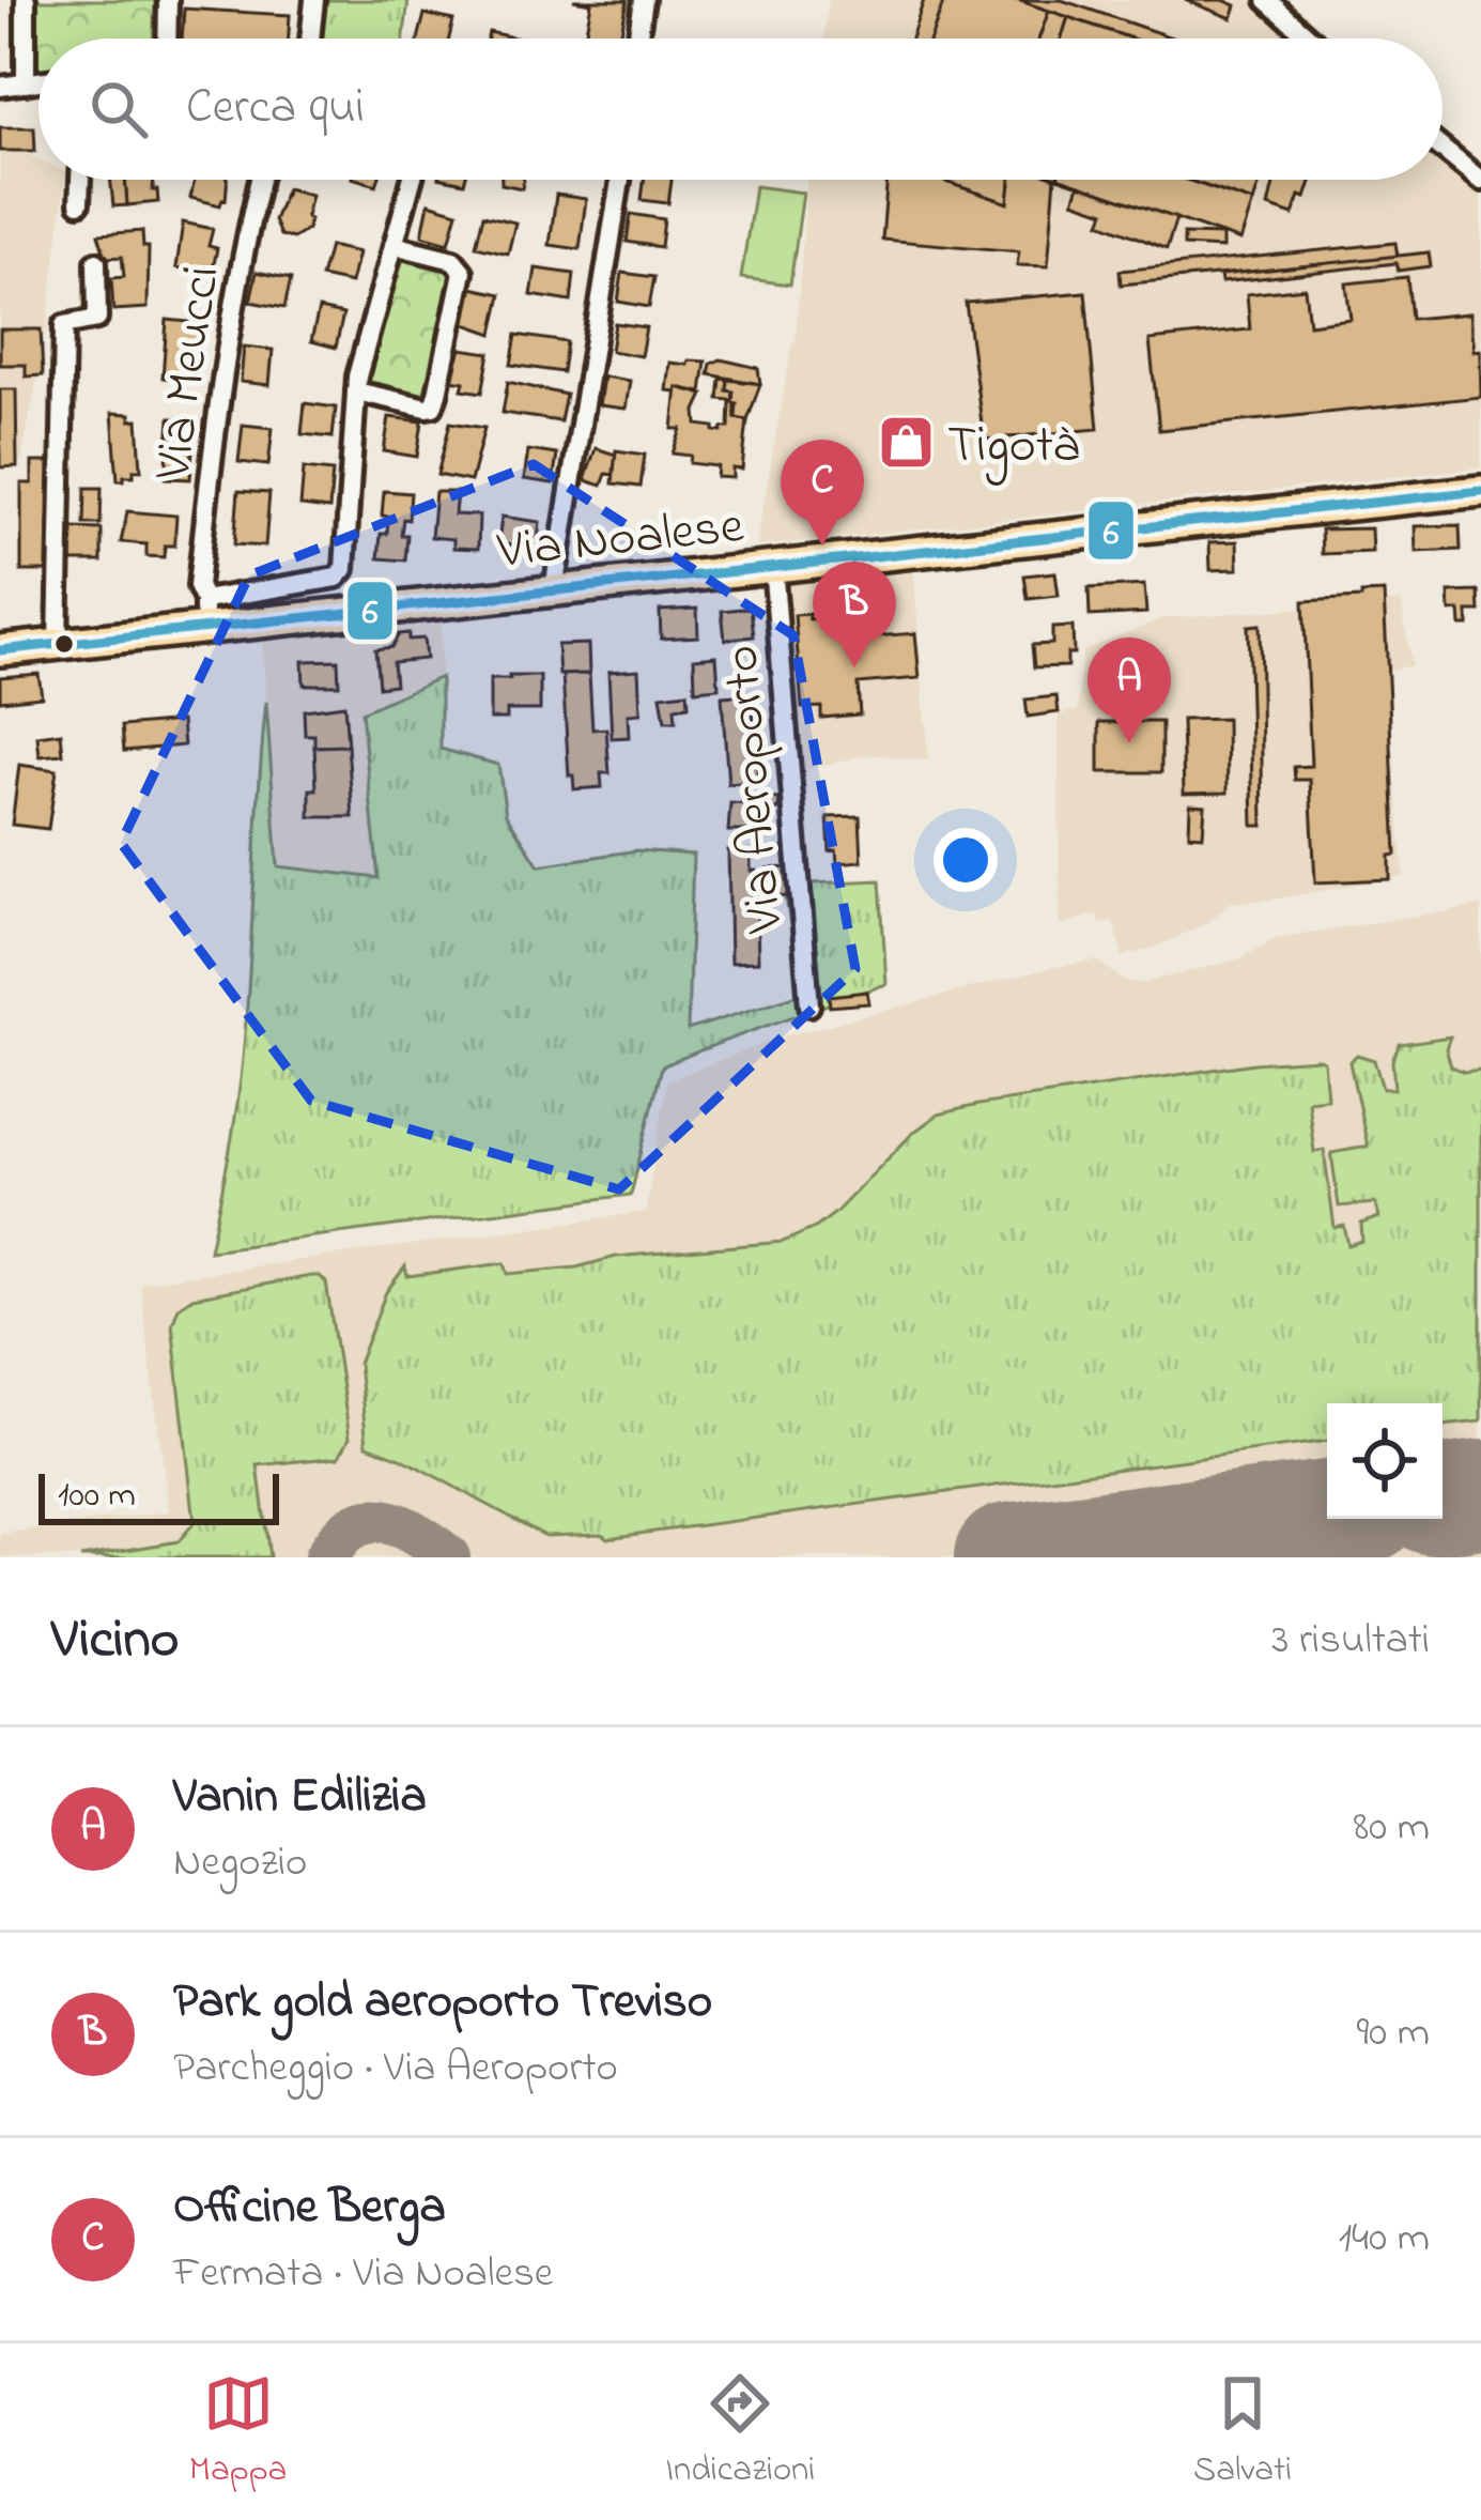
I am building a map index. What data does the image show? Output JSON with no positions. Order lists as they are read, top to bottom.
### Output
{
  "streets": {
    "main road": ["Via Noalese"],
    "street": ["Via Meucci", "Via Aeroporto"]
  },
  "crossings": [
    ["Via Meucci", "Via Noalese"],
    ["Via Noalese", "Via Aeroporto"]
  ],
  "places": {
    "shop": ["Tigotà"]
  },
  "lines": ["transit line 6"],
  "scale_bar": "100 m",
  "page": {
    "search": "Cerca qui",
    "pins": ["C", "B", "A"],
    "scale": "100 m",
    "heading": ["Vicino", "3 risultati"],
    "list": [
      {
        "mark": "A",
        "name": "Vanin Edilizia",
        "note": "Negozio",
        "value": "80 m"
      },
      {
        "mark": "B",
        "name": "Park gold aeroporto Treviso",
        "note": "Parcheggio · Via Aeroporto",
        "value": "90 m"
      },
      {
        "mark": "C",
        "name": "Officine Berga",
        "note": "Fermata · Via Noalese",
        "value": "140 m"
      }
    ],
    "nav": ["Mappa", "Indicazioni", "Salvati"]
  }
}
